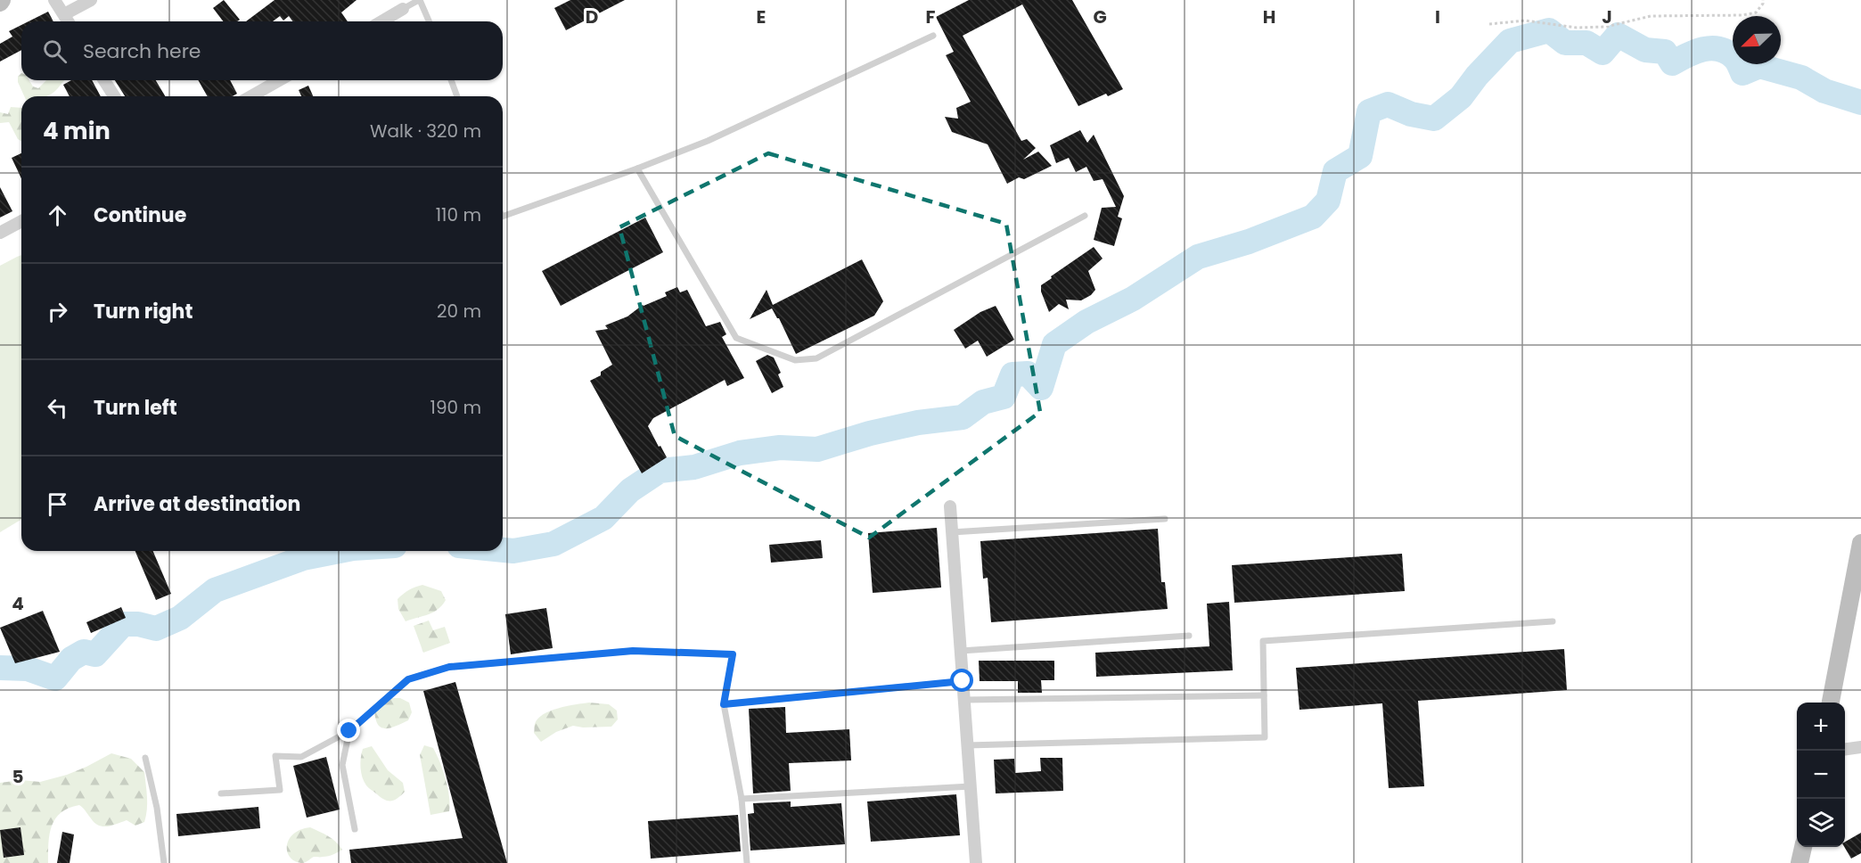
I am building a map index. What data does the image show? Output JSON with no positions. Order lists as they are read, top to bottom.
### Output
{
  "north": "bottom left",
  "page": {
    "search": "Search here",
    "heading": ["4 min", "Walk · 320 m"],
    "list": [
      ["Continue", "110 m"],
      ["Turn right", "20 m"],
      ["Turn left", "190 m"],
      "Arrive at destination"
    ],
    "map_buttons": ["+", "−"]
  },
  "grid": {
    "columns": [
      "D",
      "E",
      "F",
      "G",
      "H",
      "I",
      "J"
    ],
    "rows": ["4", "5"]
  }
}
